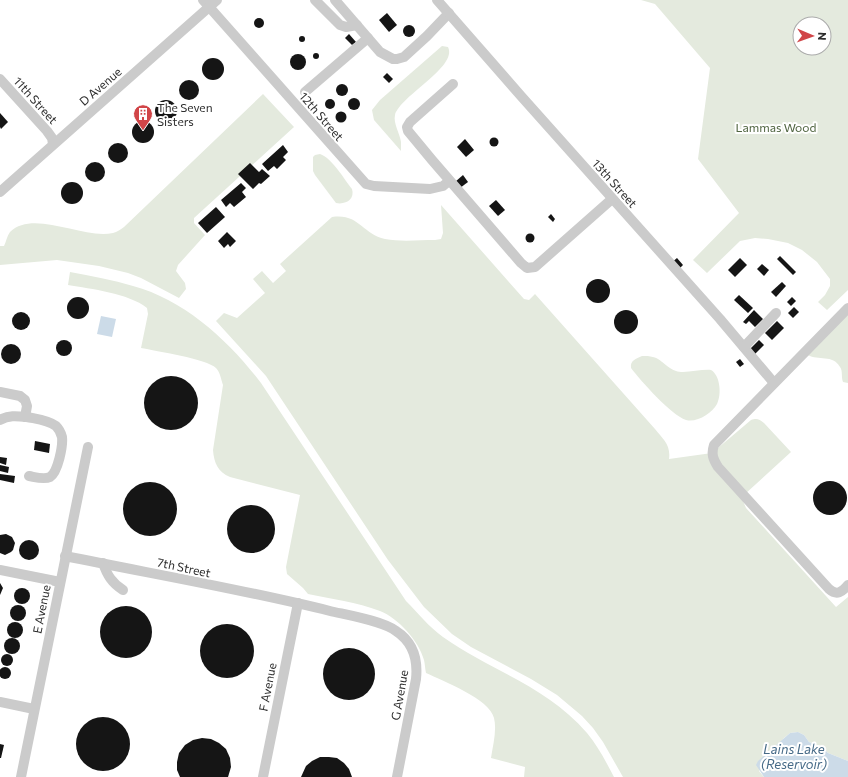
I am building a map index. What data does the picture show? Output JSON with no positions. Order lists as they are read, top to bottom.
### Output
{
  "streets": {
    "lane": [
      "D Avenue",
      "11th Street",
      "12th Street",
      "13th Street",
      "7th Street",
      "E Avenue",
      "F Avenue",
      "G Avenue"
    ]
  },
  "crossings": [
    ["D Avenue", "11th Street"],
    ["D Avenue", "12th Street"],
    ["7th Street", "E Avenue"],
    ["7th Street", "F Avenue"],
    ["7th Street", "G Avenue"],
    ["F Avenue", "G Avenue"]
  ],
  "water": ["Lains Lake (Reservoir)"],
  "parks": ["Lammas Wood"],
  "places": {
    "building": ["The Seven Sisters"]
  },
  "north": "right"
}
